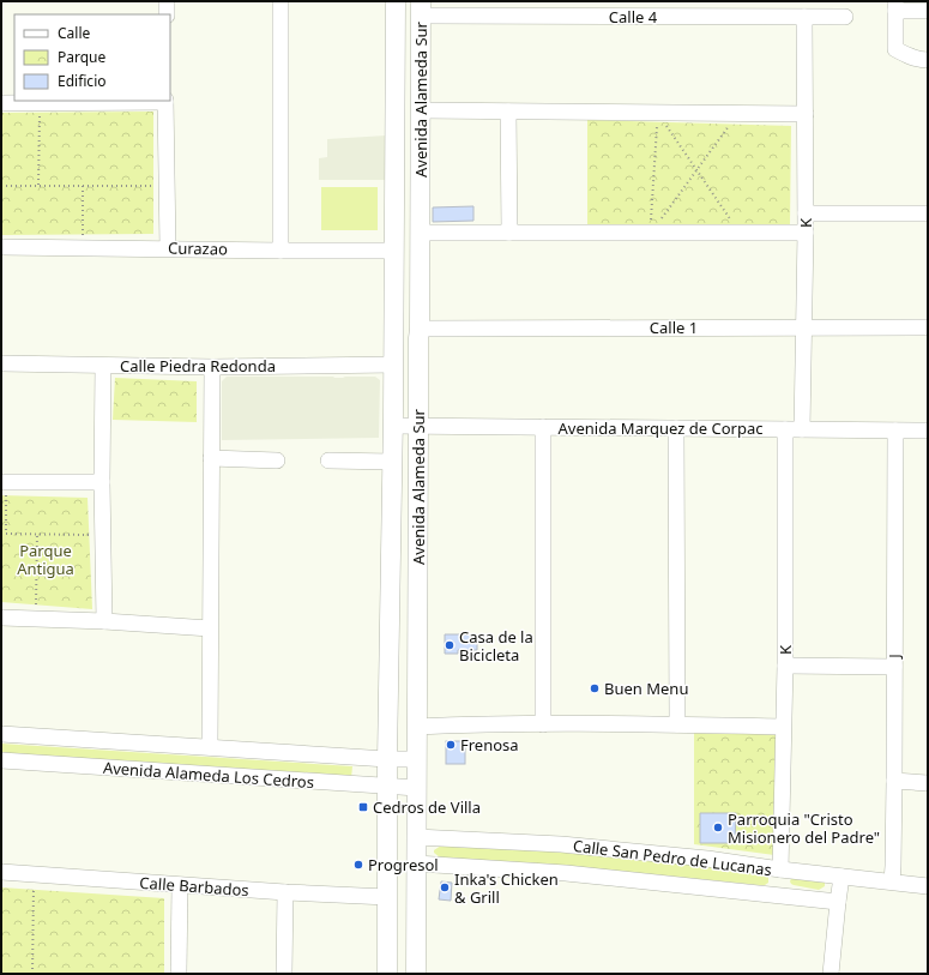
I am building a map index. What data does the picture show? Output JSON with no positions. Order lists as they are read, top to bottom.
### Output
{
  "streets": {
    "main road": ["Avenida Alameda Sur"],
    "street": [
      "Calle 4",
      "K",
      "Curazao",
      "Calle 1",
      "Calle Piedra Redonda",
      "Avenida Marquez de Corpac",
      "J",
      "Avenida Alameda Los Cedros",
      "Calle San Pedro de Lucanas",
      "Calle Barbados"
    ]
  },
  "crossings": [
    ["Calle 4", "Avenida Alameda Sur"],
    ["Calle 4", "K"],
    ["Avenida Alameda Sur", "Curazao"],
    ["Avenida Alameda Sur", "Calle 1"],
    ["Avenida Alameda Sur", "Calle Piedra Redonda"],
    ["Avenida Alameda Sur", "Avenida Marquez de Corpac"],
    ["Avenida Alameda Sur", "Avenida Alameda Los Cedros"],
    ["Avenida Alameda Sur", "Calle San Pedro de Lucanas"],
    ["Avenida Alameda Sur", "Calle Barbados"],
    ["K", "Calle 1"],
    ["K", "Avenida Marquez de Corpac"],
    ["K", "Calle San Pedro de Lucanas"],
    ["Avenida Marquez de Corpac", "J"],
    ["J", "Calle San Pedro de Lucanas"]
  ],
  "parks": ["Parque Antigua"],
  "places": {
    "other": [
      "Casa de la Bicicleta",
      "Buen Menu",
      "Frenosa",
      "Parroquia \"Cristo Misionero del Padre\"",
      "Progresol",
      "Inka's Chicken & Grill"
    ],
    "transit": ["Cedros de Villa"]
  },
  "legend": ["Calle", "Parque", "Edificio"]
}
